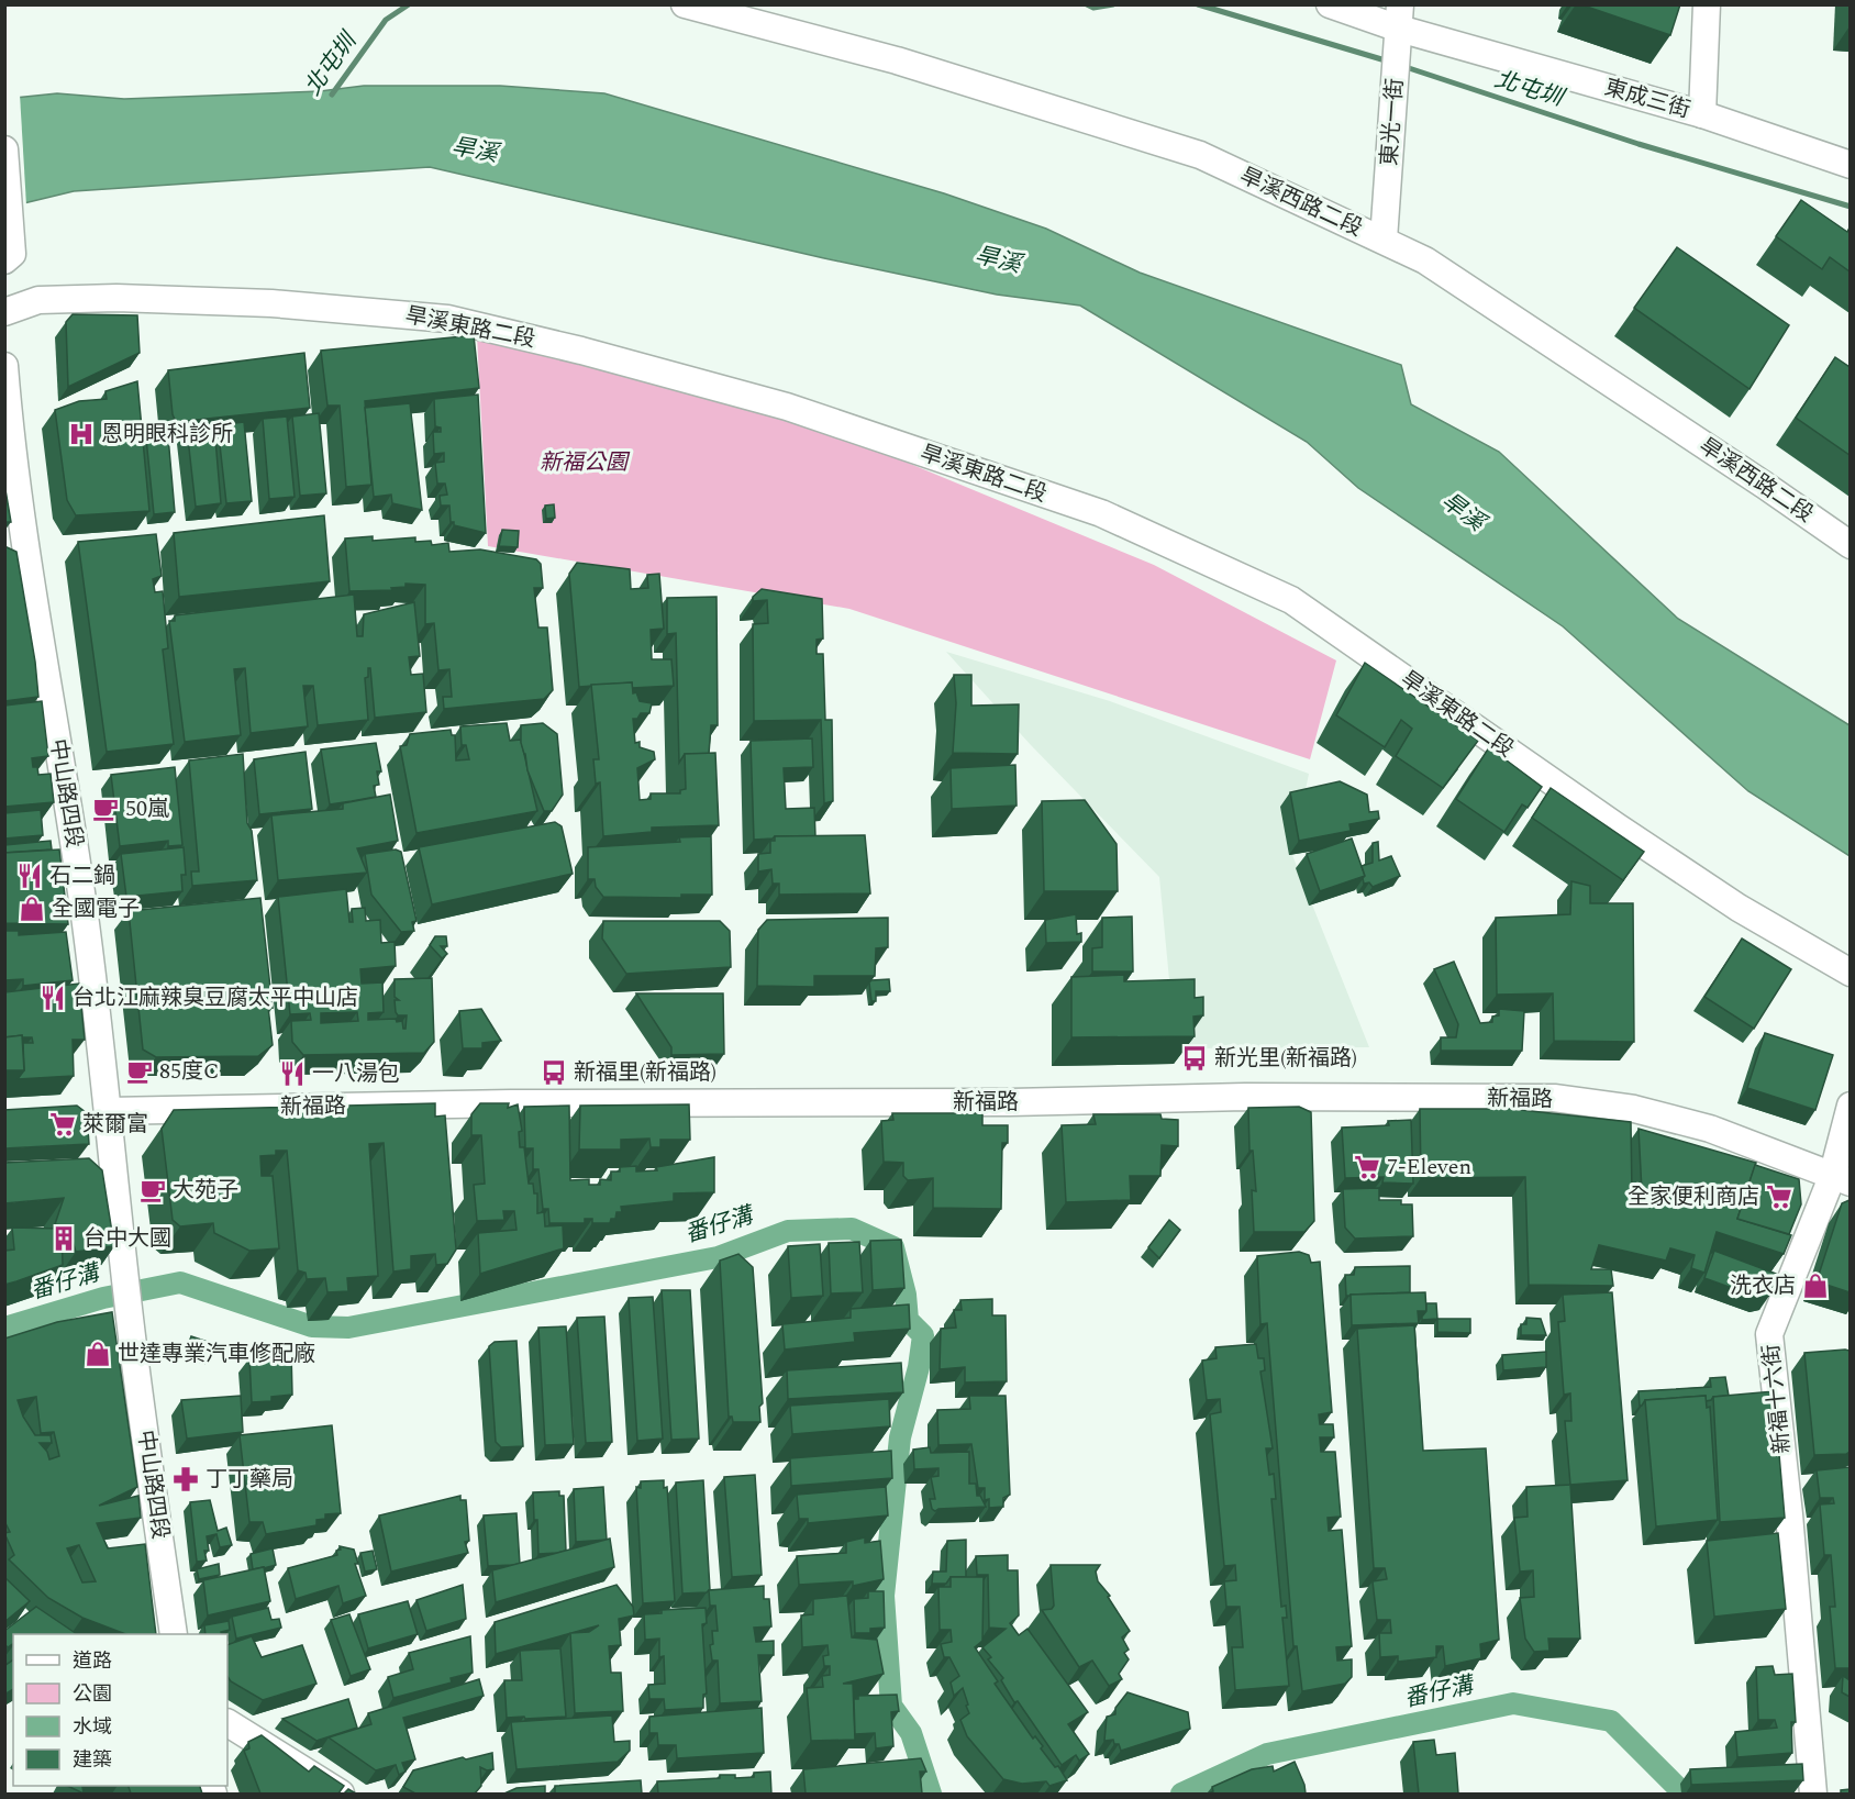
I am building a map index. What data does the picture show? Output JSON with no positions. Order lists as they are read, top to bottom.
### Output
{
  "streets": {
    "street": [
      "東成三街",
      "東光一街",
      "旱溪西路二段",
      "旱溪東路二段",
      "中山路四段",
      "新福路",
      "新福十六街"
    ]
  },
  "crossings": [
    ["東成三街", "東光一街"],
    ["東光一街", "旱溪西路二段"],
    ["中山路四段", "新福路"],
    ["新福路", "新福十六街"]
  ],
  "water": ["北屯圳", "旱溪", "番仔溝"],
  "parks": ["新福公園"],
  "places": {
    "hospital": ["恩明眼科診所"],
    "cafe": ["50嵐", "85度C", "大苑子"],
    "restaurant": ["石二鍋", "台北江麻辣臭豆腐太平中山店", "一八湯包"],
    "shop": ["全國電子", "洗衣店", "世達專業汽車修配廠"],
    "bus stop": ["新光里(新福路)", "新福里(新福路)"],
    "supermarket": ["萊爾富", "7-Eleven", "全家便利商店"],
    "building": ["台中大國"],
    "pharmacy": ["丁丁藥局"]
  },
  "legend": [
    "道路",
    "公園",
    "水域",
    "建築"
  ]
}
